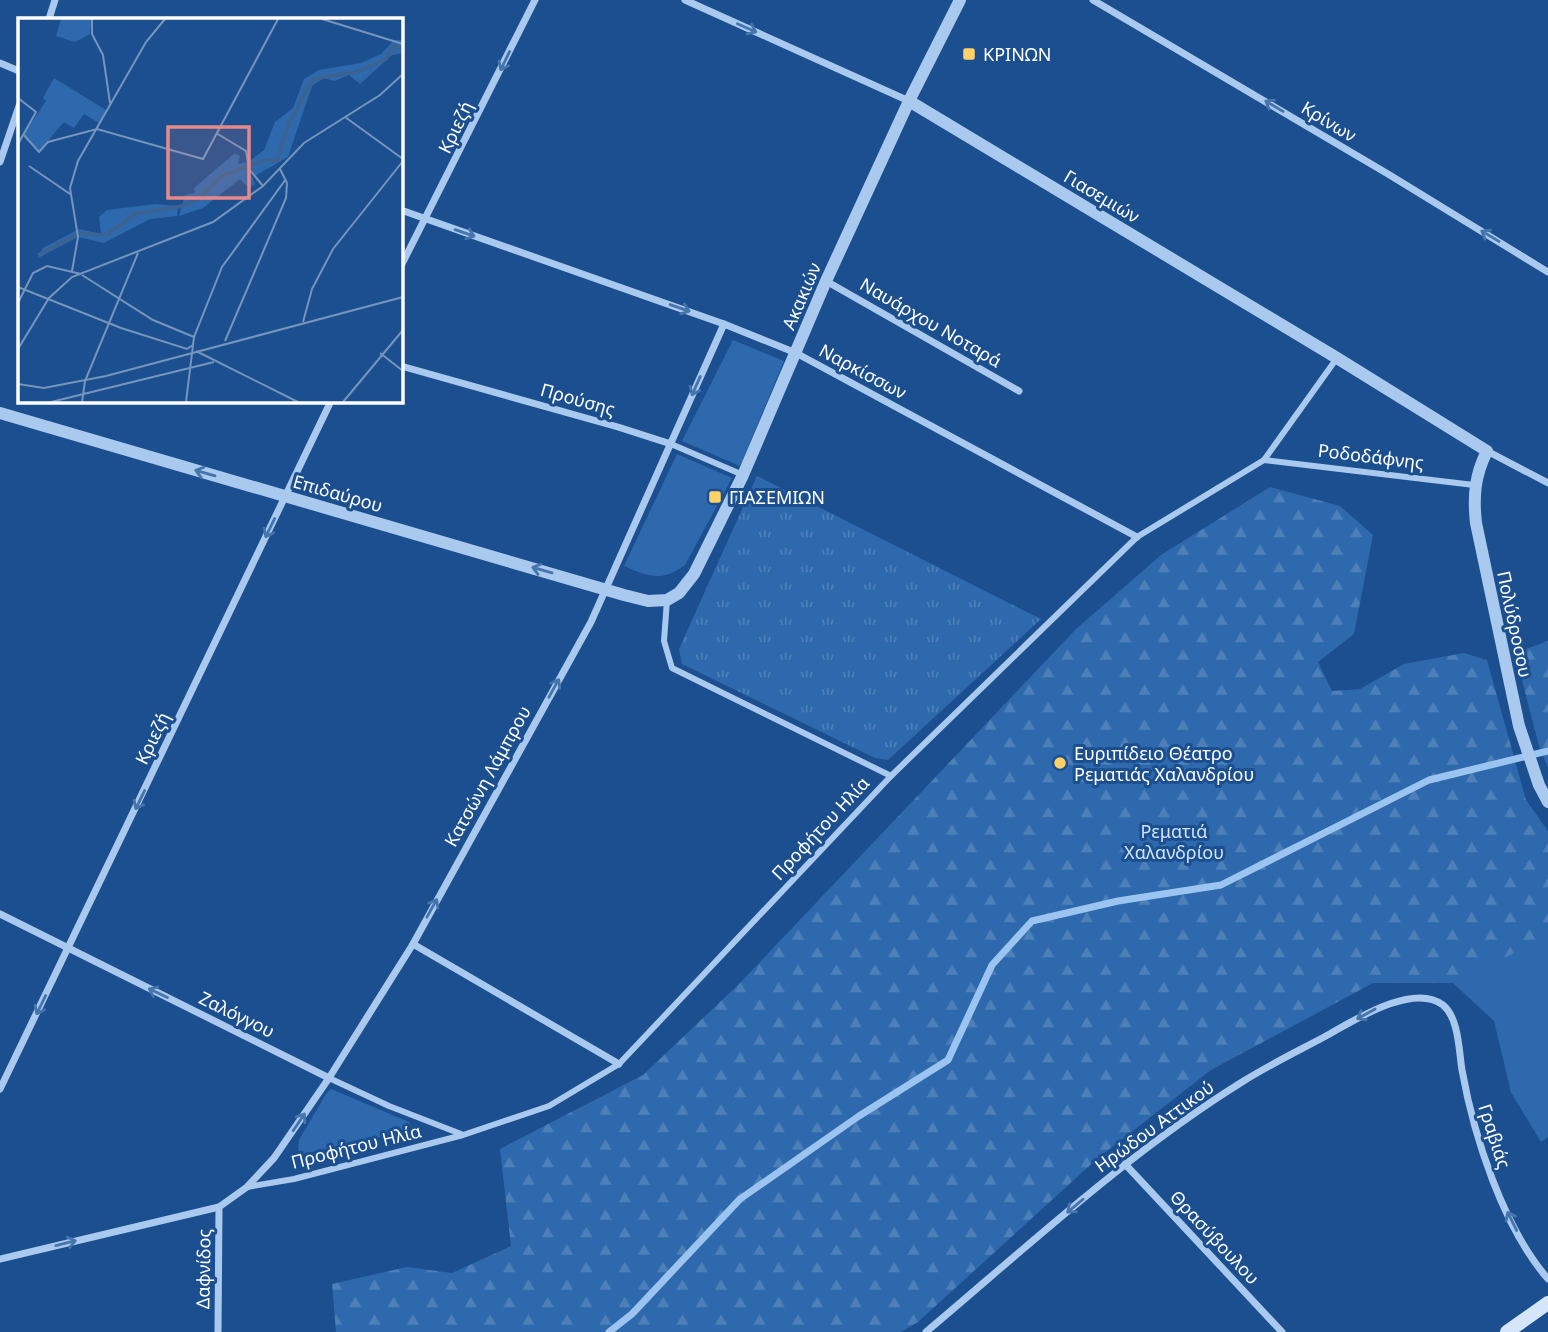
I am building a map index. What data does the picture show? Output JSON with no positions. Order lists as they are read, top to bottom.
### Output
{
  "streets": {
    "street": [
      "Κρίνων",
      "Κριεζή",
      "Γιασεμιών",
      "Ακακιών",
      "Ναυάρχου Νοταρά",
      "Ναρκίσσων",
      "Προύσης",
      "Ροδοδάφνης",
      "Επιδαύρου",
      "Πολύδροσου",
      "Κατσώνη Λάμπρου",
      "Προφήτου Ηλία",
      "Ζαλόγγου",
      "Ηρώδου Αττικού",
      "Γραβιάς",
      "Θρασύβουλου",
      "Δαφνίδος"
    ]
  },
  "crossings": [
    ["Κριεζή", "Ναρκίσσων"],
    ["Κριεζή", "Επιδαύρου"],
    ["Κριεζή", "Ζαλόγγου"],
    ["Γιασεμιών", "Ακακιών"],
    ["Γιασεμιών", "Πολύδροσου"],
    ["Γιασεμιών", "Προφήτου Ηλία"],
    ["Ακακιών", "Ναυάρχου Νοταρά"],
    ["Ακακιών", "Ναρκίσσων"],
    ["Ακακιών", "Προύσης"],
    ["Ακακιών", "Επιδαύρου"],
    ["Ναρκίσσων", "Κατσώνη Λάμπρου"],
    ["Ναρκίσσων", "Προφήτου Ηλία"],
    ["Προύσης", "Κατσώνη Λάμπρου"],
    ["Ροδοδάφνης", "Πολύδροσου"],
    ["Ροδοδάφνης", "Προφήτου Ηλία"],
    ["Επιδαύρου", "Κατσώνη Λάμπρου"],
    ["Κατσώνη Λάμπρου", "Προφήτου Ηλία"],
    ["Κατσώνη Λάμπρου", "Ζαλόγγου"],
    ["Κατσώνη Λάμπρου", "Δαφνίδος"],
    ["Προφήτου Ηλία", "Ζαλόγγου"],
    ["Ηρώδου Αττικού", "Γραβιάς"],
    ["Ηρώδου Αττικού", "Θρασύβουλου"]
  ],
  "one_way": [
    "Κρίνων",
    "Κριεζή",
    "Ναρκίσσων",
    "Επιδαύρου",
    "Ζαλόγγου",
    "Ηρώδου Αττικού",
    "Γραβιάς"
  ],
  "parks": ["Ρεματιά Χαλανδρίου"],
  "places": {
    "transit": ["ΚΡΙΝΩΝ", "ΓΙΑΣΕΜΙΩΝ"],
    "other": ["Ευριπίδειο Θέατρο Ρεματιάς Χαλανδρίου"]
  }
}
